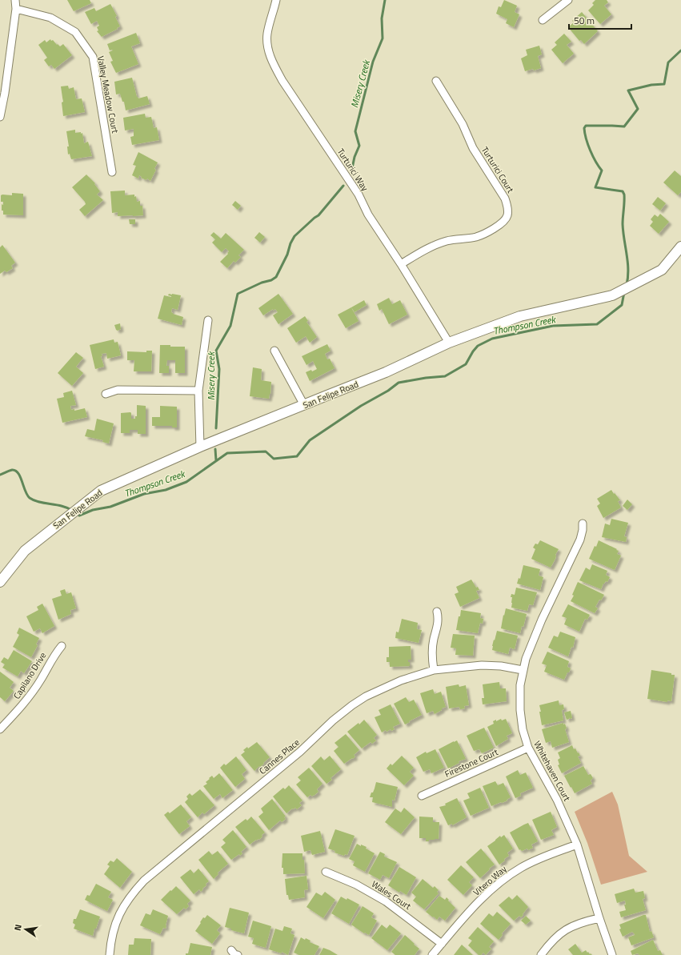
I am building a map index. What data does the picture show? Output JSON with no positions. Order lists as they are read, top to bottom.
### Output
{
  "streets": {
    "street": [
      "Valley Meadow Court",
      "Turturici Way",
      "Turturici Court",
      "San Felipe Road",
      "Capilano Drive",
      "Cannes Place",
      "Firestone Court",
      "Whitehaven Court",
      "Vitero Way",
      "Wales Court"
    ]
  },
  "crossings": [
    ["Turturici Way", "Turturici Court"],
    ["Turturici Way", "San Felipe Road"],
    ["Cannes Place", "Whitehaven Court"],
    ["Firestone Court", "Whitehaven Court"],
    ["Whitehaven Court", "Vitero Way"],
    ["Vitero Way", "Wales Court"]
  ],
  "water": ["Misery Creek", "Thompson Creek"],
  "scale_bar": "50 m",
  "north": "left"
}
